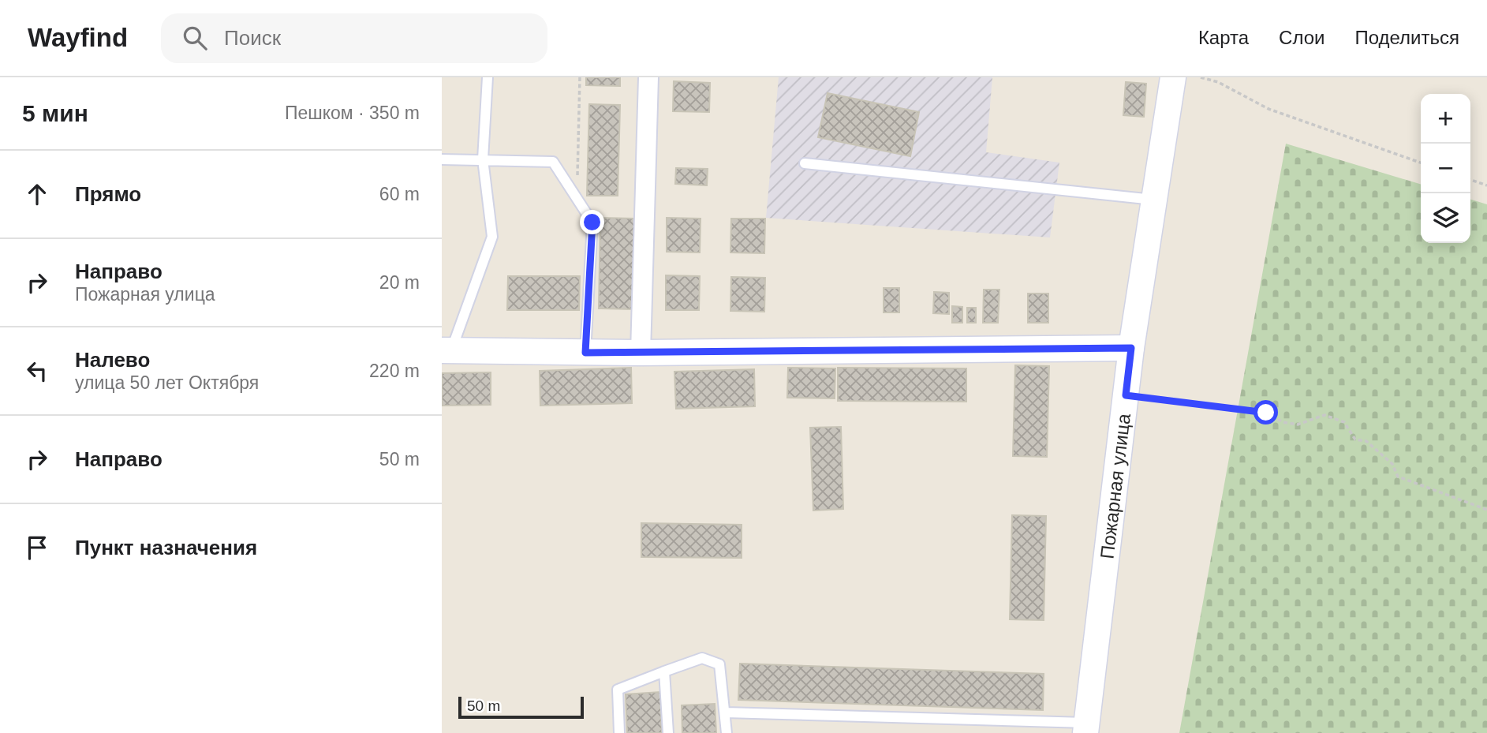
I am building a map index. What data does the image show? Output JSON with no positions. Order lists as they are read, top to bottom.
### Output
{
  "streets": {
    "street": ["Пожарная улица"]
  },
  "scale_bar": "50 m",
  "page": {
    "header": "Wayfind",
    "search": "Поиск",
    "nav": ["Карта", "Слои", "Поделиться"],
    "heading": ["5 мин", "Пешком · 350 m"],
    "map_buttons": ["+", "−"],
    "list": [
      ["Прямо", "60 m"],
      ["Направо", "Пожарная улица", "20 m"],
      ["Налево", "улица 50 лет Октября", "220 m"],
      ["Направо", "50 m"],
      "Пункт назначения"
    ],
    "scale": "50 m"
  }
}
